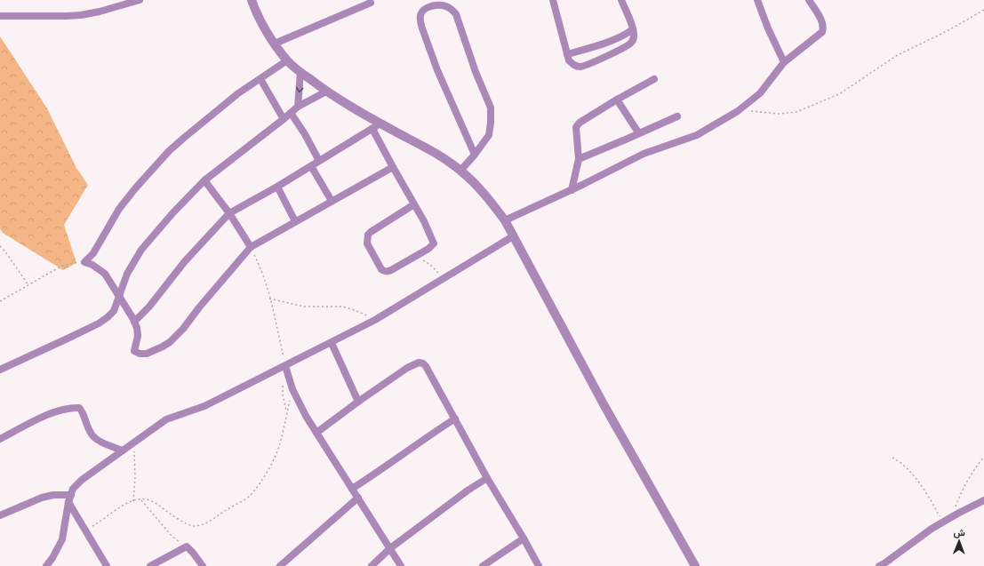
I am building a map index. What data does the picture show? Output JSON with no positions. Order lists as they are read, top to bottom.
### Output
{
  "north": "top"
}
